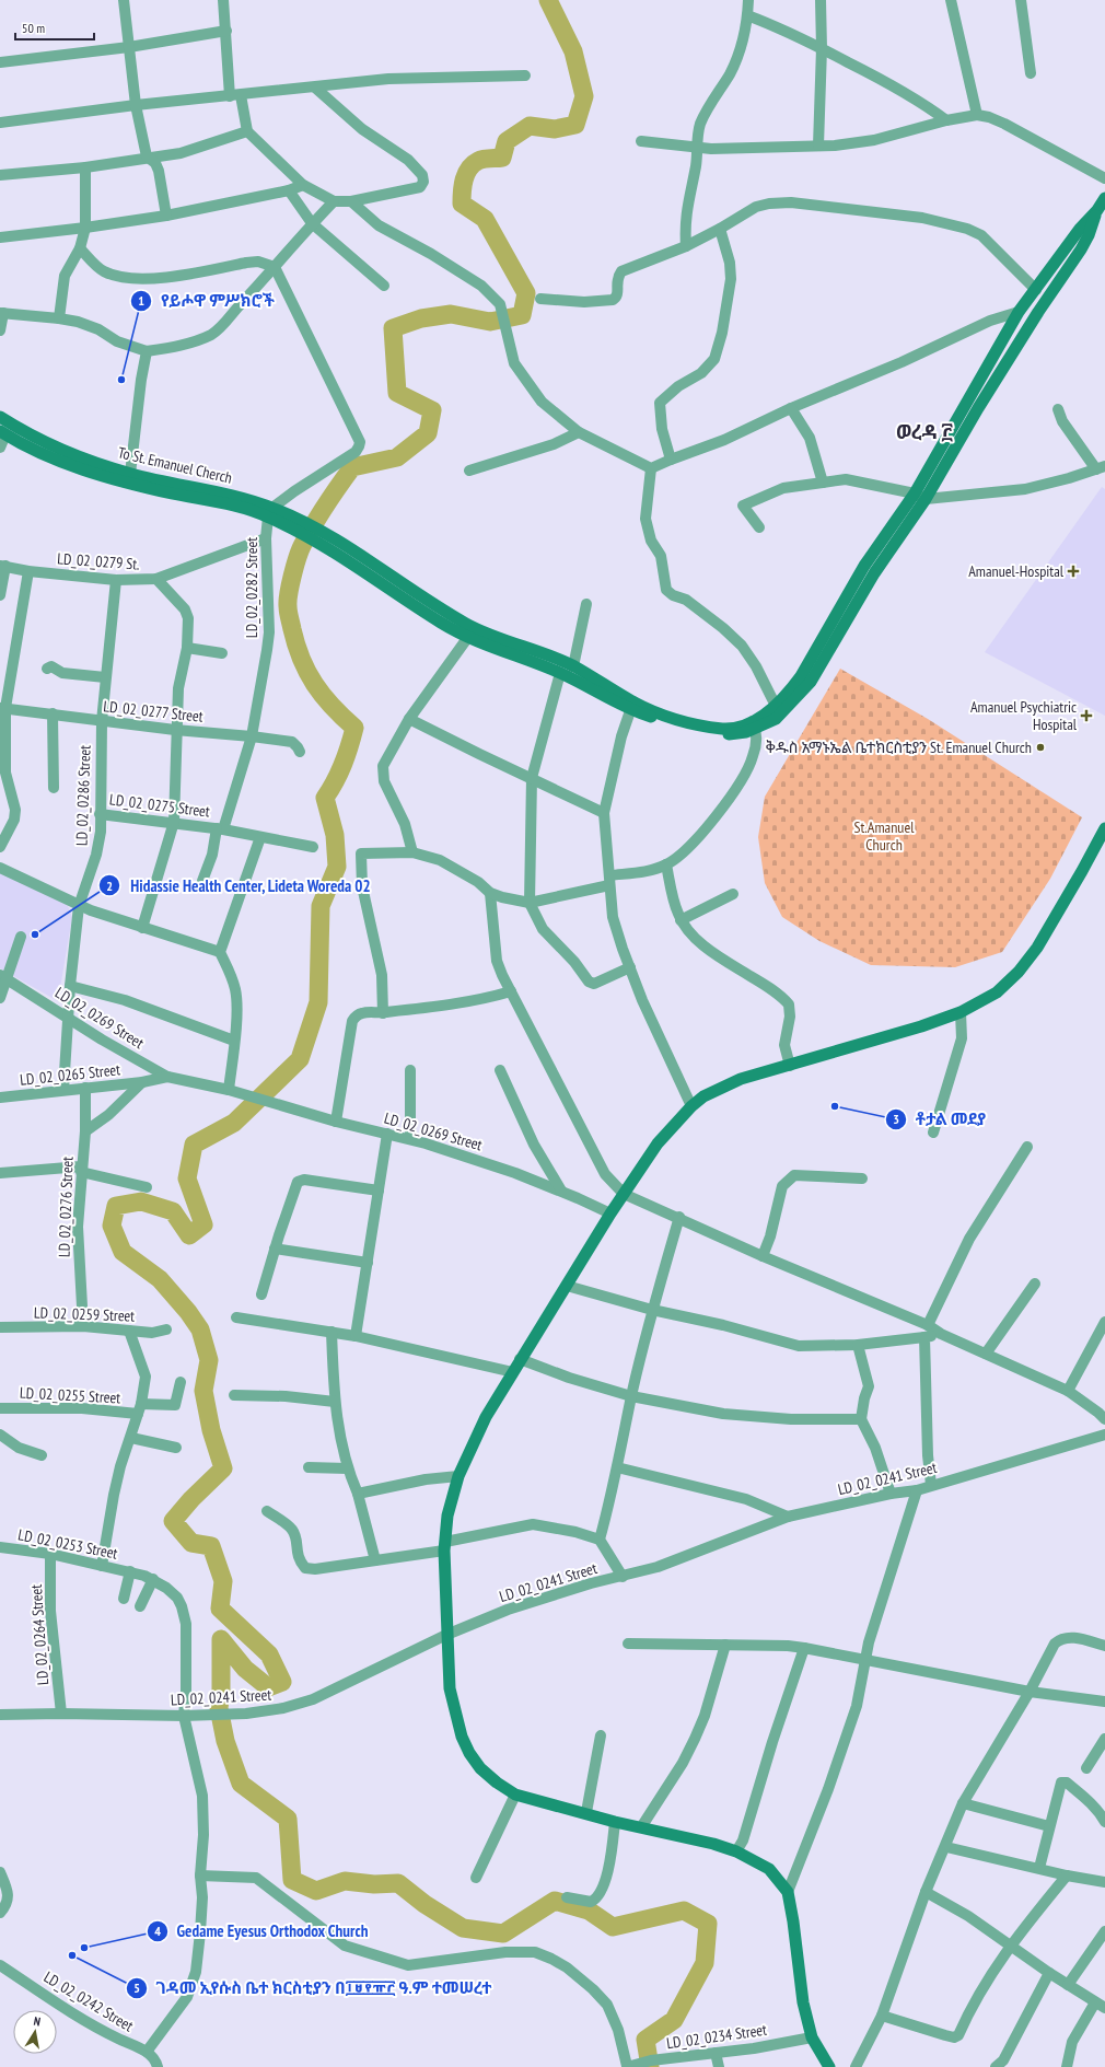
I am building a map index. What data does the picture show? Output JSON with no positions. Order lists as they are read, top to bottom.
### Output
{
  "streets": {
    "main road": ["To St. Emanuel Cherch"],
    "street": [
      "LD_02_0279 St.",
      "LD_02_0282 Street",
      "LD_02_0277 Street",
      "LD_02_0286 Street",
      "LD_02_0275 Street",
      "LD_02_0269 Street",
      "LD_02_0265 Street",
      "LD_02_0276 Street",
      "LD_02_0259 Street",
      "LD_02_0255 Street",
      "LD_02_0241 Street",
      "LD_02_0253 Street",
      "LD_02_0264 Street",
      "LD_02_0242 Street",
      "LD_02_0234 Street"
    ]
  },
  "crossings": [
    ["To St. Emanuel Cherch", "LD_02_0282 Street"],
    ["LD_02_0279 St.", "LD_02_0282 Street"],
    ["LD_02_0279 St.", "LD_02_0286 Street"],
    ["LD_02_0282 Street", "LD_02_0277 Street"],
    ["LD_02_0282 Street", "LD_02_0275 Street"],
    ["LD_02_0277 Street", "LD_02_0286 Street"],
    ["LD_02_0286 Street", "LD_02_0275 Street"],
    ["LD_02_0286 Street", "LD_02_0269 Street"],
    ["LD_02_0286 Street", "LD_02_0265 Street"],
    ["LD_02_0269 Street", "LD_02_0265 Street"],
    ["LD_02_0265 Street", "LD_02_0276 Street"],
    ["LD_02_0276 Street", "LD_02_0259 Street"],
    ["LD_02_0241 Street", "LD_02_0253 Street"],
    ["LD_02_0241 Street", "LD_02_0264 Street"],
    ["LD_02_0253 Street", "LD_02_0264 Street"],
    ["LD_02_0253 Street", "LD_02_0242 Street"]
  ],
  "districts": ["ወረዳ ፫"],
  "parks": ["St.Amanuel Church"],
  "places": {
    "other": [
      "የይሖዋ ምሥክሮች",
      "ቅዱስ አማኑኤል ቤተክርስቲያን St. Emanuel Church",
      "Hidassie Health Center, Lideta Woreda 02",
      "ቶታል መደያ",
      "Gedame Eyesus Orthodox Church",
      "ገዳመ ኢየሱስ ቤተ ክርስቲያን በ፲፱፻፹፫ ዓ.ም ተመሠረተ"
    ],
    "health": ["Amanuel-Hospital", "Amanuel Psychiatric Hospital"]
  },
  "scale_bar": "50 m",
  "north": "top"
}
